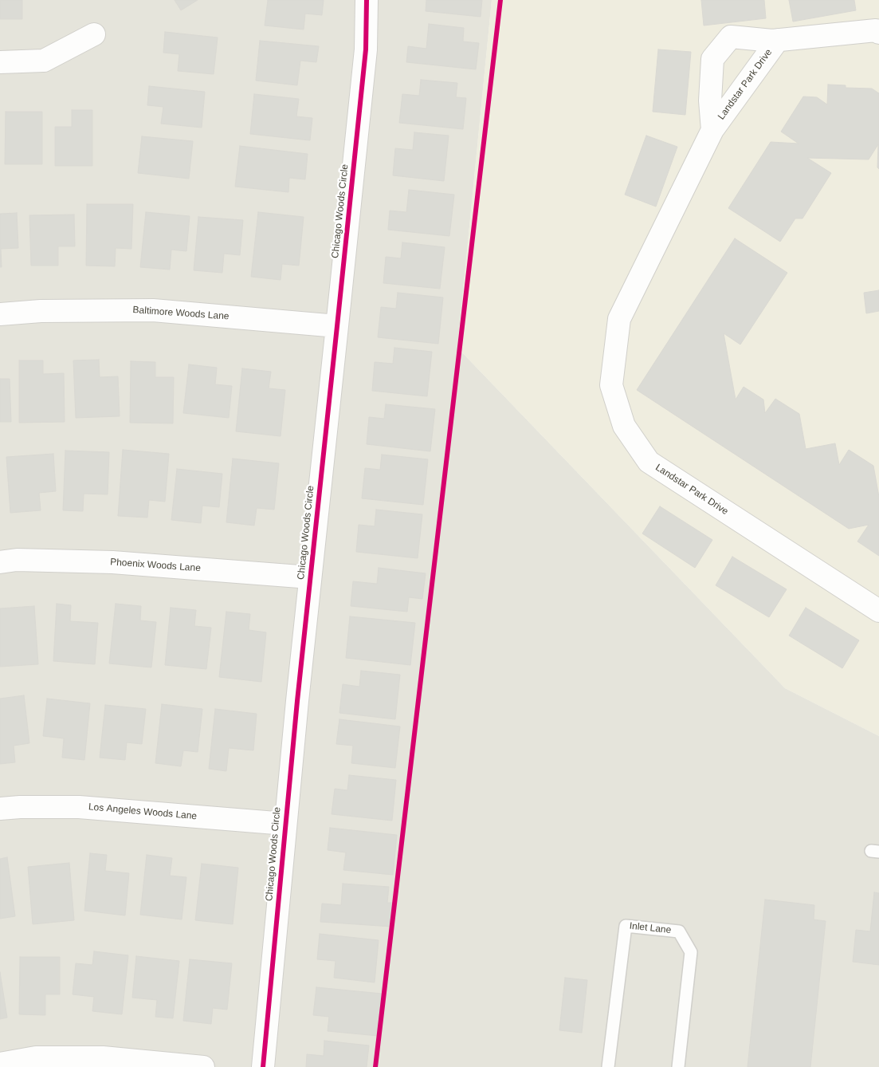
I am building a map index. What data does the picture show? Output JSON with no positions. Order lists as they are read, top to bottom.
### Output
{
  "streets": {
    "street": [
      "Landstar Park Drive",
      "Chicago Woods Circle",
      "Baltimore Woods Lane",
      "Phoenix Woods Lane",
      "Los Angeles Woods Lane"
    ],
    "lane": ["Inlet Lane"]
  },
  "crossings": [
    ["Chicago Woods Circle", "Baltimore Woods Lane"],
    ["Chicago Woods Circle", "Phoenix Woods Lane"],
    ["Chicago Woods Circle", "Los Angeles Woods Lane"]
  ]
}
